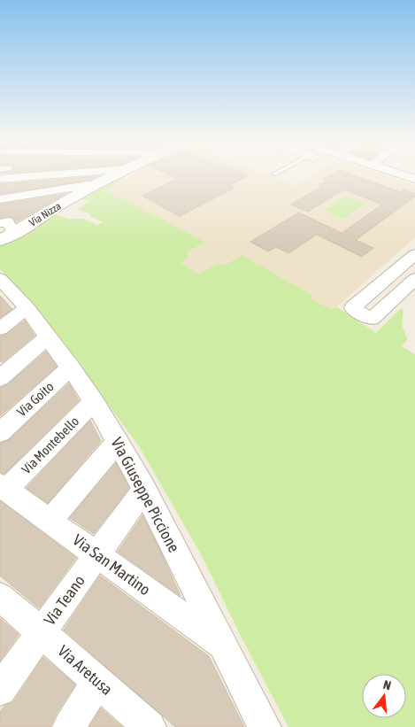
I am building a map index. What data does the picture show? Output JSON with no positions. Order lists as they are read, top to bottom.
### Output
{
  "streets": {
    "street": [
      "Via Nizza",
      "Via Goito",
      "Via Montebello",
      "Via Giuseppe Piccione",
      "Via San Martino",
      "Via Teano",
      "Via Aretusa"
    ]
  },
  "crossings": [
    ["Via Goito", "Via Giuseppe Piccione"],
    ["Via Montebello", "Via Giuseppe Piccione"],
    ["Via Montebello", "Via San Martino"],
    ["Via Giuseppe Piccione", "Via San Martino"],
    ["Via Giuseppe Piccione", "Via Teano"],
    ["Via San Martino", "Via Teano"],
    ["Via Teano", "Via Aretusa"]
  ],
  "north": "top"
}
